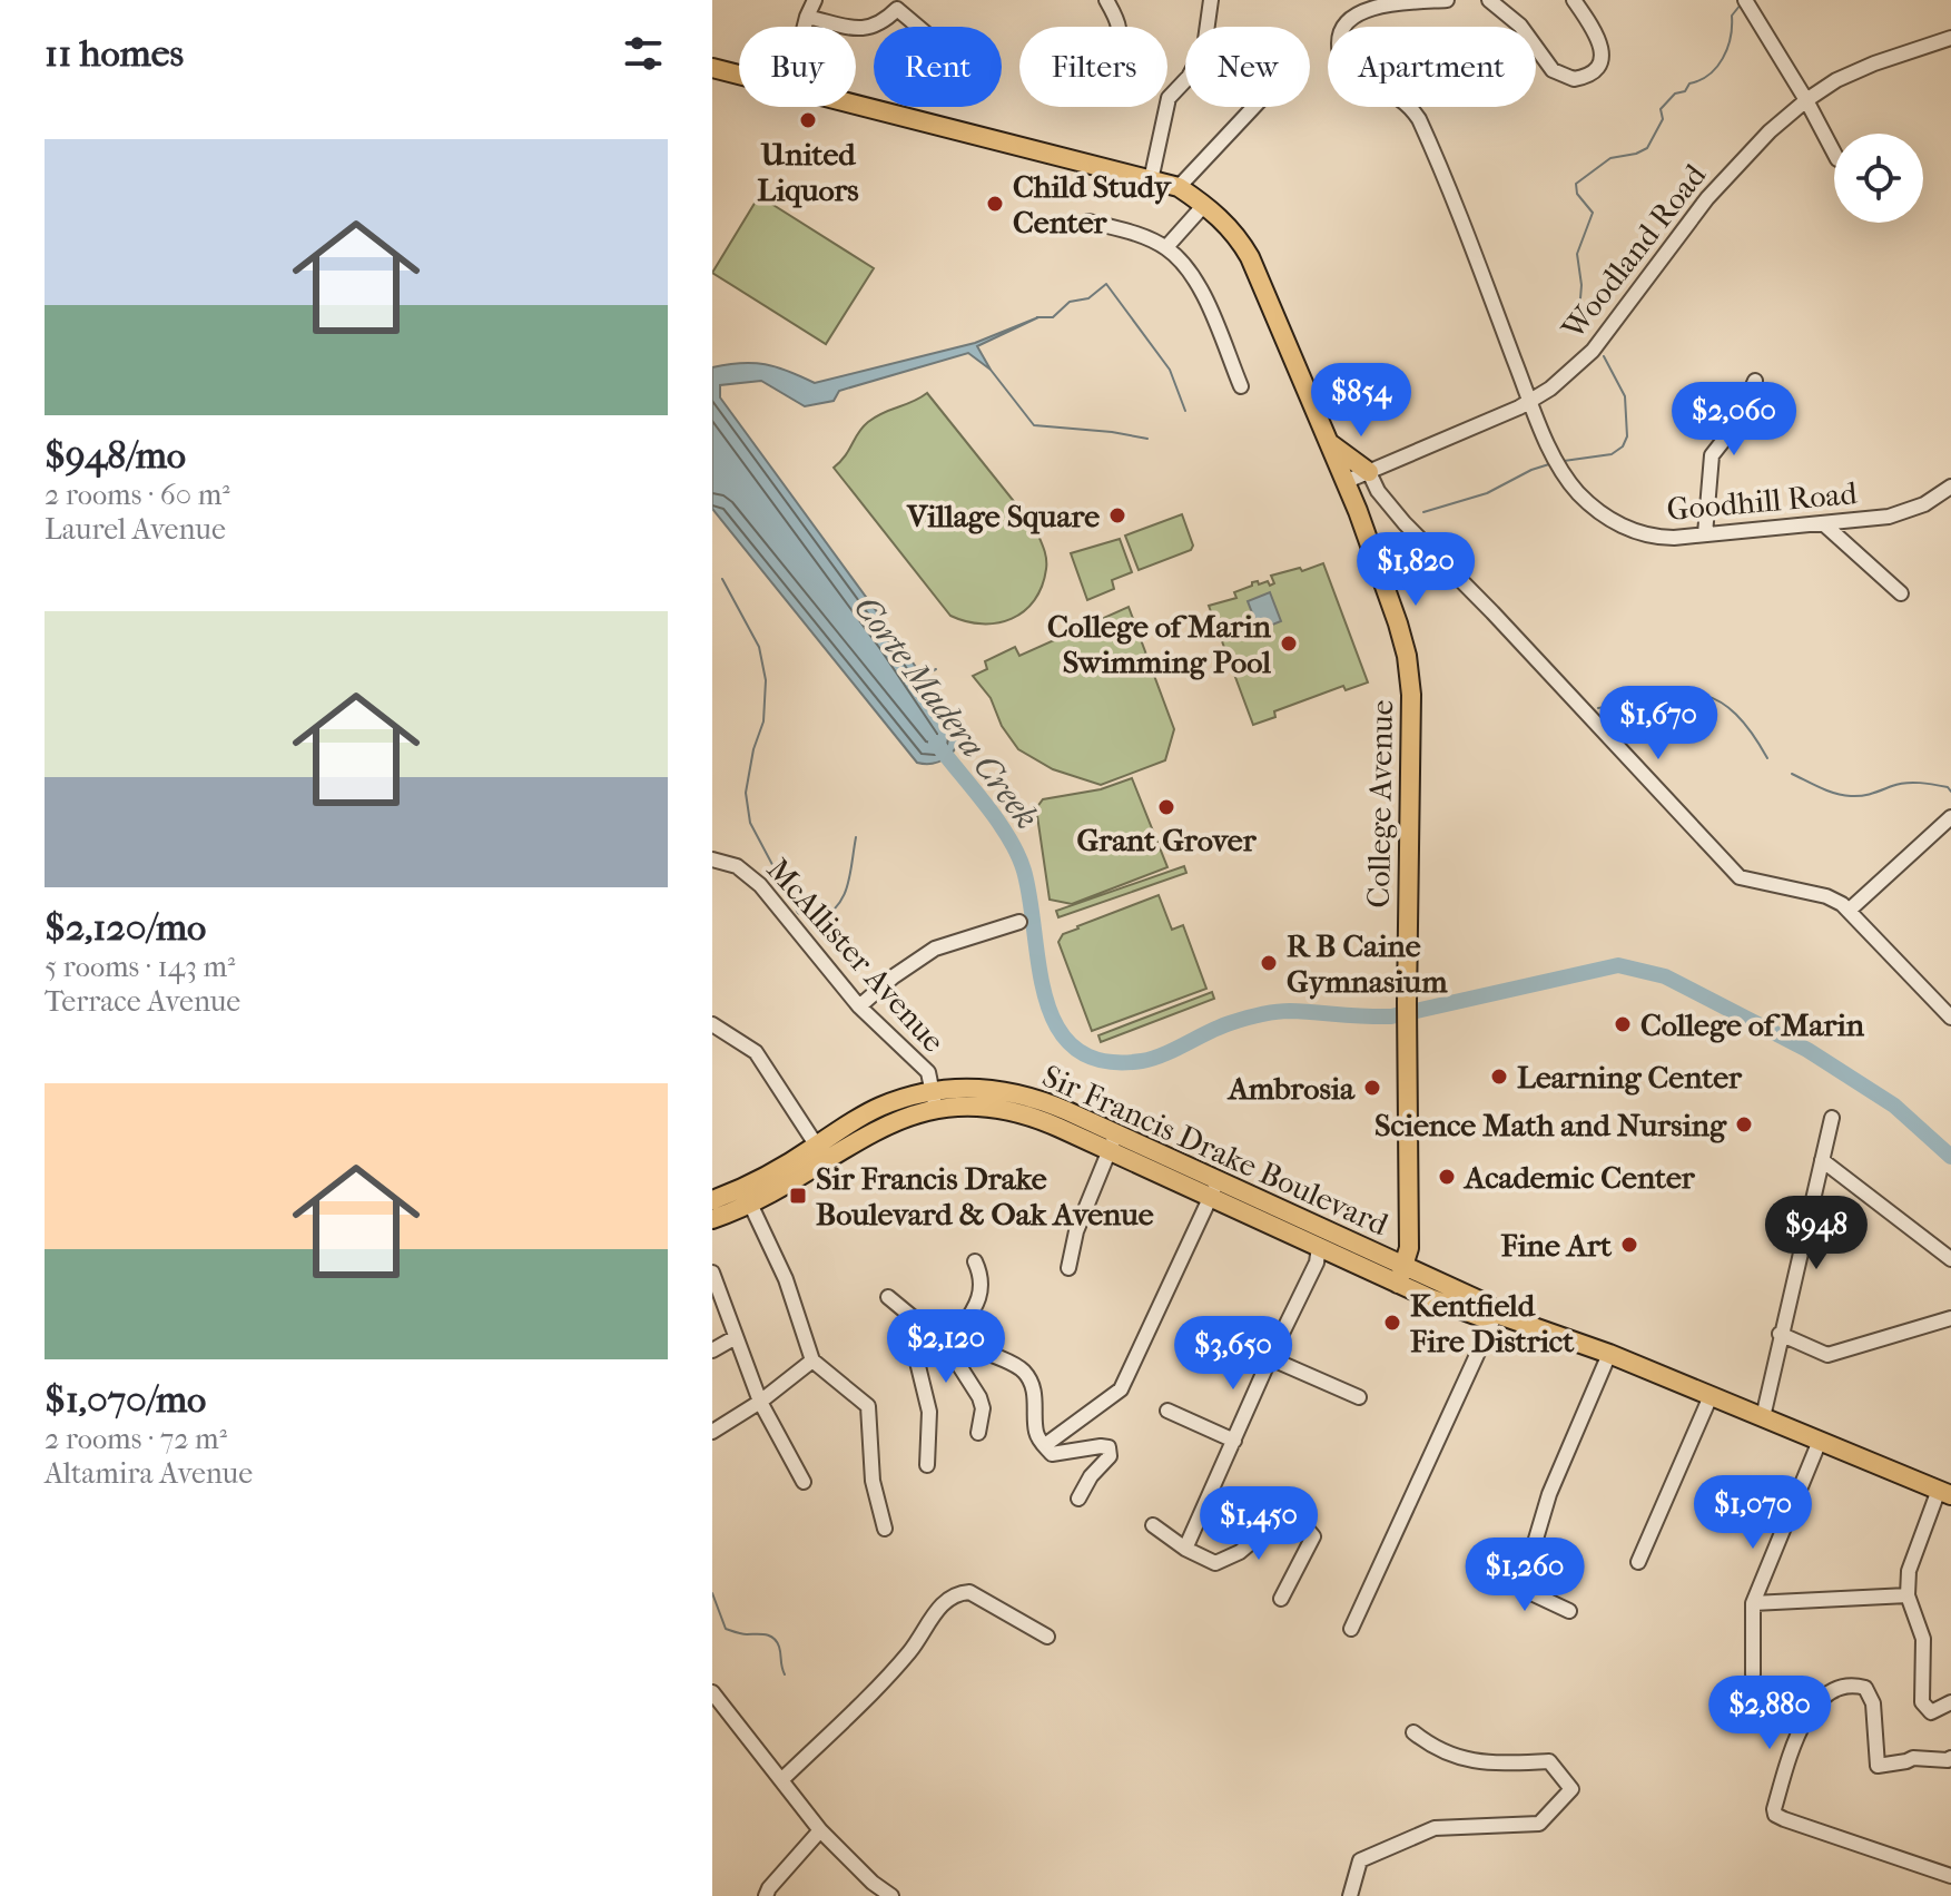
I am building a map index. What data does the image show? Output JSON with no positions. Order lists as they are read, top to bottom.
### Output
{
  "streets": {
    "main road": ["College Avenue", "Sir Francis Drake Boulevard"],
    "street": ["Woodland Road", "Goodhill Road", "McAllister Avenue"]
  },
  "crossings": [
    ["Woodland Road", "Goodhill Road"],
    ["Woodland Road", "College Avenue"],
    ["College Avenue", "Sir Francis Drake Boulevard"],
    ["McAllister Avenue", "Sir Francis Drake Boulevard"]
  ],
  "water": ["Corte Madera Creek"],
  "places": {
    "other": [
      "United Liquors",
      "Child Study Center",
      "Village Square",
      "College of Marin Swimming Pool",
      "Grant Grover",
      "R B Caine Gymnasium",
      "College of Marin",
      "Learning Center",
      "Ambrosia",
      "Science Math and Nursing",
      "Academic Center",
      "Fine Art",
      "Kentfield Fire District"
    ],
    "transit": ["Sir Francis Drake Boulevard & Oak Avenue"]
  },
  "page": {
    "heading": "11 homes",
    "chip": [
      "Buy",
      "Rent",
      "Filters",
      "New",
      "Apartment"
    ],
    "list": [
      {
        "name": "$948/mo",
        "note": "2 rooms · 60 m² · Laurel Avenue"
      },
      {
        "name": "$2,120/mo",
        "note": "5 rooms · 143 m² · Terrace Avenue"
      },
      {
        "name": "$1,070/mo",
        "note": "2 rooms · 72 m² · Altamira Avenue"
      }
    ],
    "price": [
      "$854",
      "$2,060",
      "$1,820",
      "$1,670",
      "$948",
      "$2,120",
      "$3,650",
      "$1,070",
      "$1,450",
      "$1,260",
      "$2,880"
    ]
  }
}
